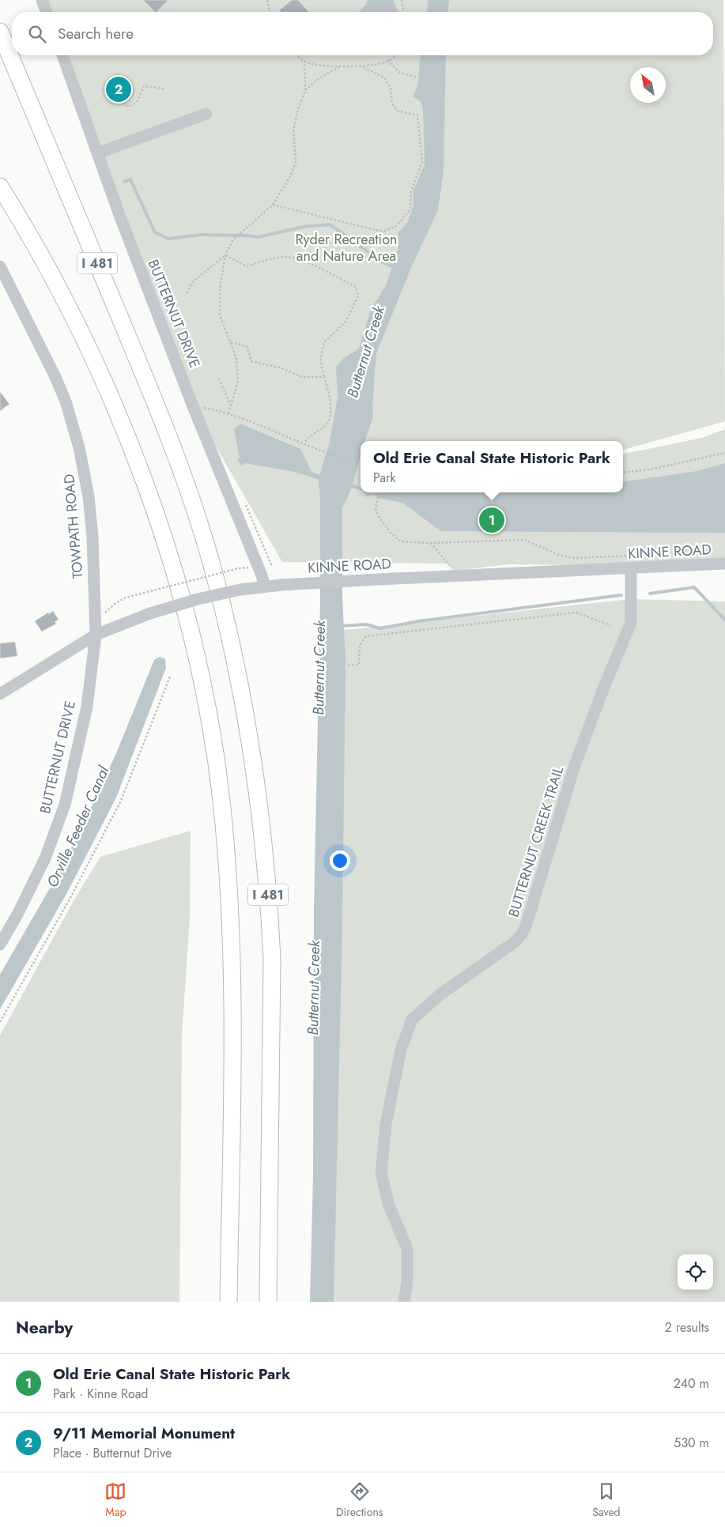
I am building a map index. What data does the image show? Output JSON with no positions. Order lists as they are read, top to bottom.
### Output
{
  "streets": {
    "highway": ["I 481"],
    "street": [
      "BUTTERNUT DRIVE",
      "TOWPATH ROAD",
      "KINNE ROAD",
      "BUTTERNUT CREEK TRAIL"
    ]
  },
  "crossings": [
    ["BUTTERNUT DRIVE", "TOWPATH ROAD"],
    ["BUTTERNUT DRIVE", "KINNE ROAD"],
    ["TOWPATH ROAD", "KINNE ROAD"],
    ["KINNE ROAD", "BUTTERNUT CREEK TRAIL"]
  ],
  "water": ["Butternut Creek", "Orville Feeder Canal"],
  "parks": ["Ryder Recreation and Nature Area"],
  "north": "top left",
  "page": {
    "search": "Search here",
    "pins": ["2", "1"],
    "popup": ["Old Erie Canal State Historic Park", "Park"],
    "heading": ["Nearby", "2 results"],
    "list": [
      {
        "mark": "1",
        "name": "Old Erie Canal State Historic Park",
        "note": "Park · Kinne Road",
        "value": "240 m"
      },
      {
        "mark": "2",
        "name": "9/11 Memorial Monument",
        "note": "Place · Butternut Drive",
        "value": "530 m"
      }
    ],
    "nav": ["Map", "Directions", "Saved"]
  }
}
